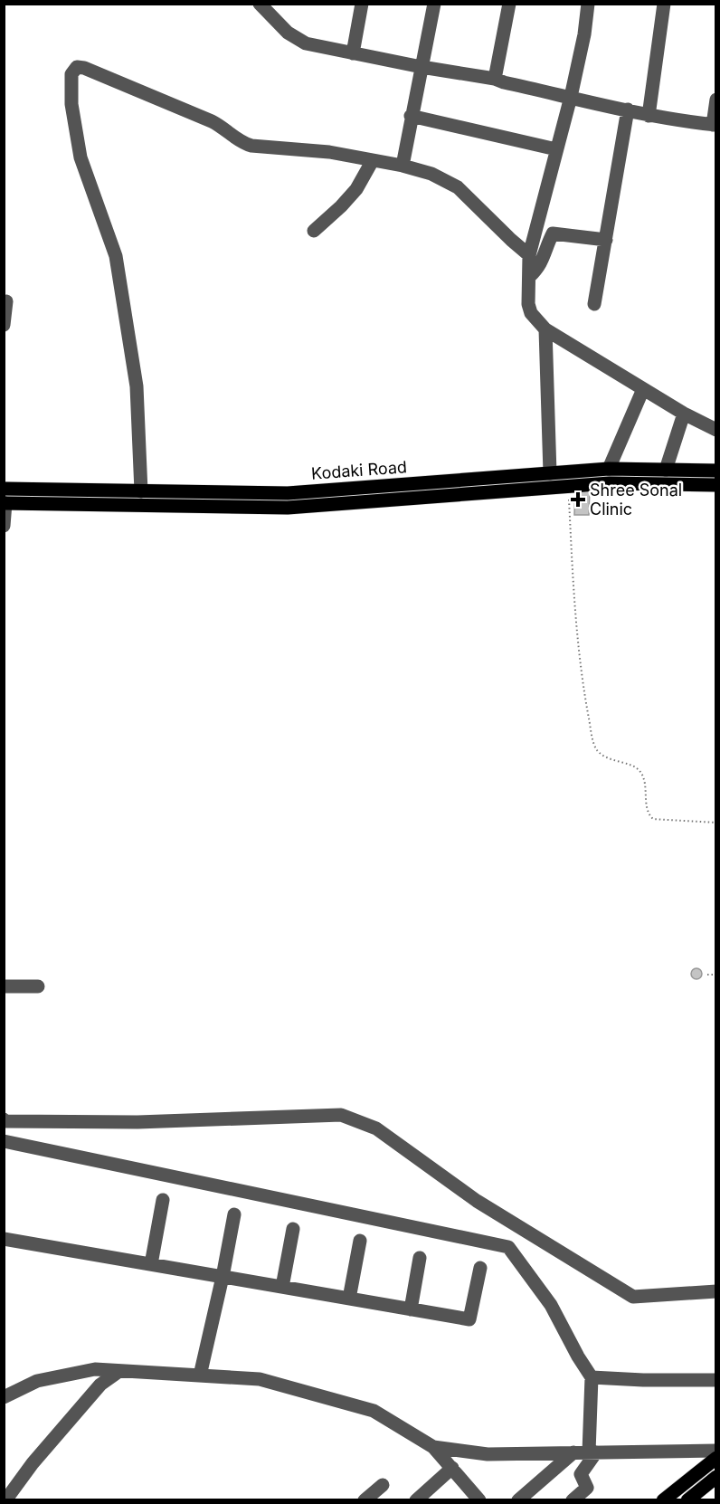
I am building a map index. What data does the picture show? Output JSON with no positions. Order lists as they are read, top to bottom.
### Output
{
  "streets": {
    "main road": ["Kodaki Road"]
  },
  "places": {
    "health": ["Shree Sonal Clinic"]
  }
}
